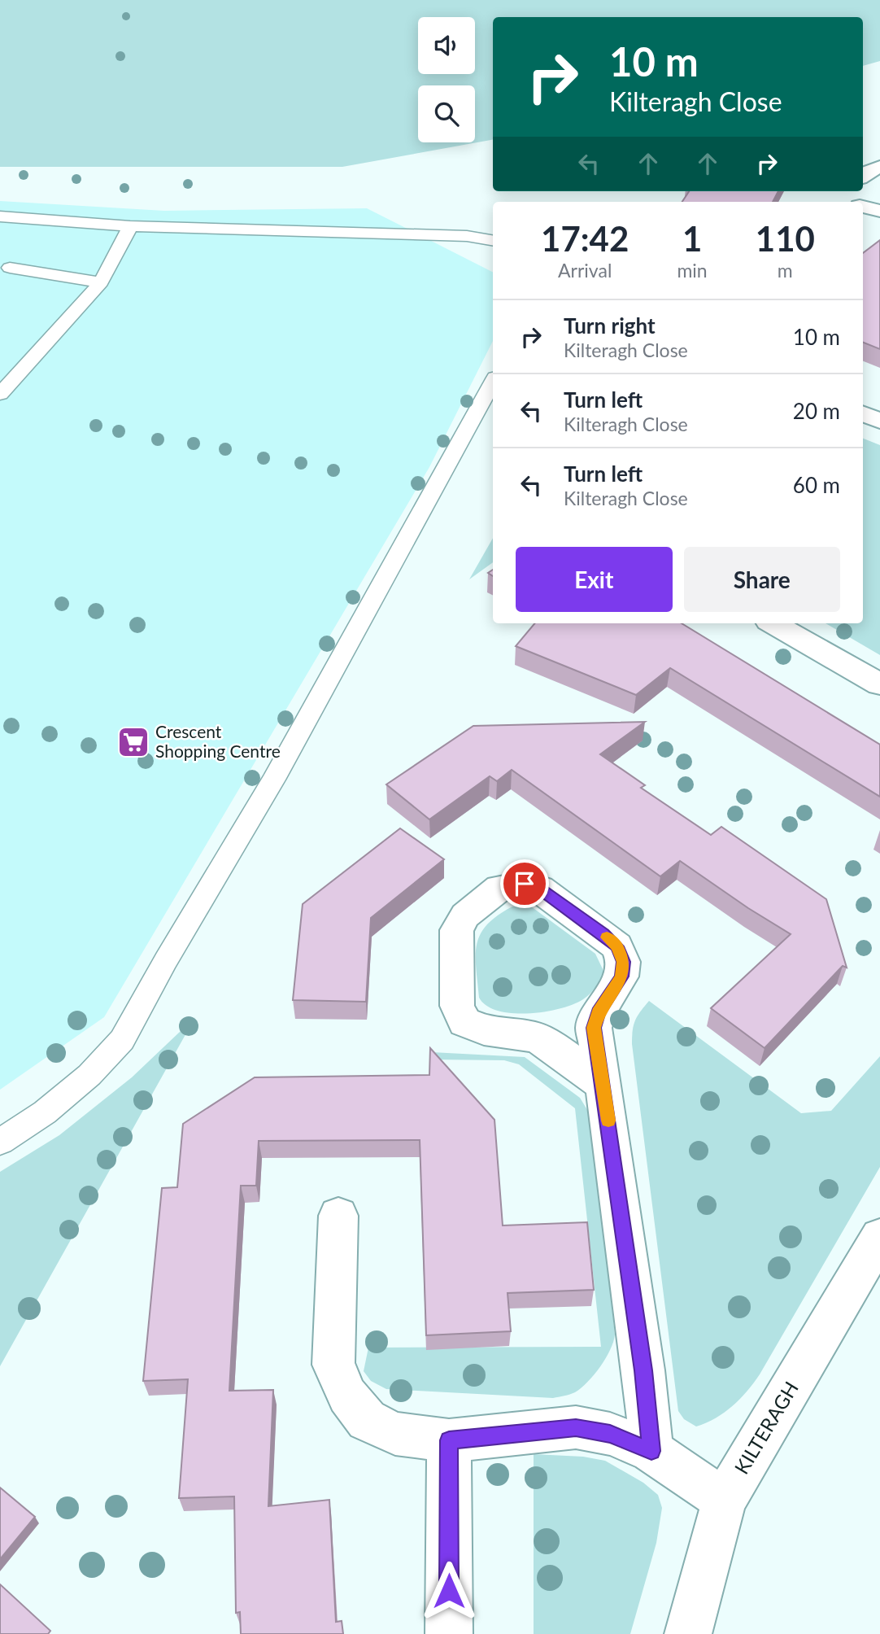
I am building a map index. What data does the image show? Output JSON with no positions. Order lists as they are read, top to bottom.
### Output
{
  "streets": {
    "street": ["KILTERAGH"]
  },
  "places": {
    "supermarket": ["Crescent Shopping Centre"]
  },
  "page": {
    "turn": ["10 m", "Kilteragh Close"],
    "eta": [
      "17:42",
      "Arrival",
      "1",
      "min",
      "110",
      "m"
    ],
    "list": [
      {
        "name": "Turn right",
        "note": "Kilteragh Close",
        "value": "10 m"
      },
      {
        "name": "Turn left",
        "note": "Kilteragh Close",
        "value": "20 m"
      },
      {
        "name": "Turn left",
        "note": "Kilteragh Close",
        "value": "60 m"
      }
    ],
    "buttons": ["Exit", "Share"]
  }
}
